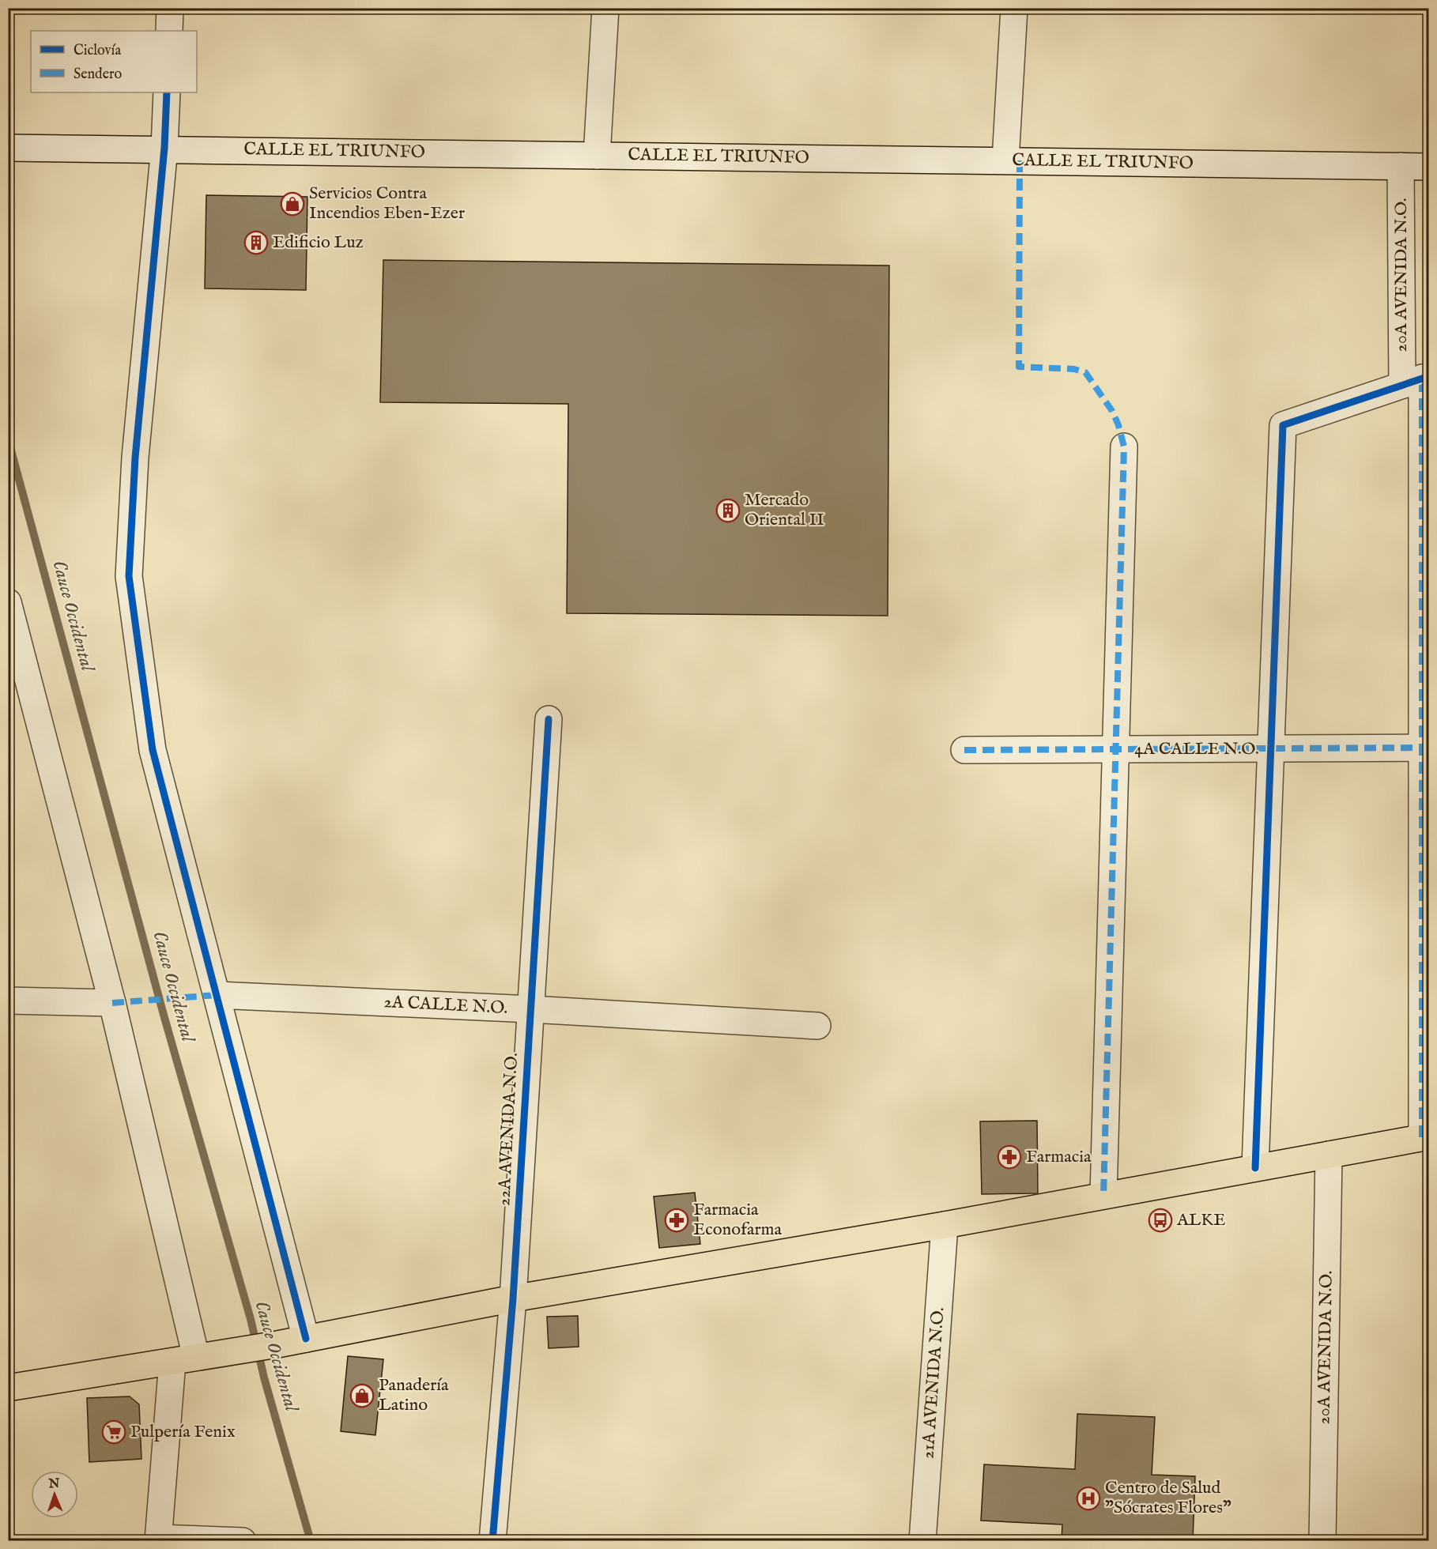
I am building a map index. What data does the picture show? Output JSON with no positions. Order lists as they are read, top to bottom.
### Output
{
  "streets": {
    "street": [
      "CALLE EL TRIUNFO",
      "20A AVENIDA N.O.",
      "4A CALLE N.O.",
      "2A CALLE N.O.",
      "22A AVENIDA N.O.",
      "21A AVENIDA N.O."
    ]
  },
  "crossings": [
    ["CALLE EL TRIUNFO", "20A AVENIDA N.O."],
    ["20A AVENIDA N.O.", "4A CALLE N.O."],
    ["2A CALLE N.O.", "22A AVENIDA N.O."]
  ],
  "water": ["Cauce Occidental"],
  "places": {
    "shop": ["Servicios Contra Incendios Eben-Ezer", "Panadería Latino"],
    "building": ["Edificio Luz", "Mercado Oriental II"],
    "pharmacy": ["Farmacia", "Farmacia Econofarma"],
    "bus stop": ["ALKE"],
    "supermarket": ["Pulpería Fenix"],
    "hospital": ["Centro de Salud \"Sócrates Flores\""]
  },
  "legend": ["Ciclovía", "Sendero"],
  "north": "top"
}
